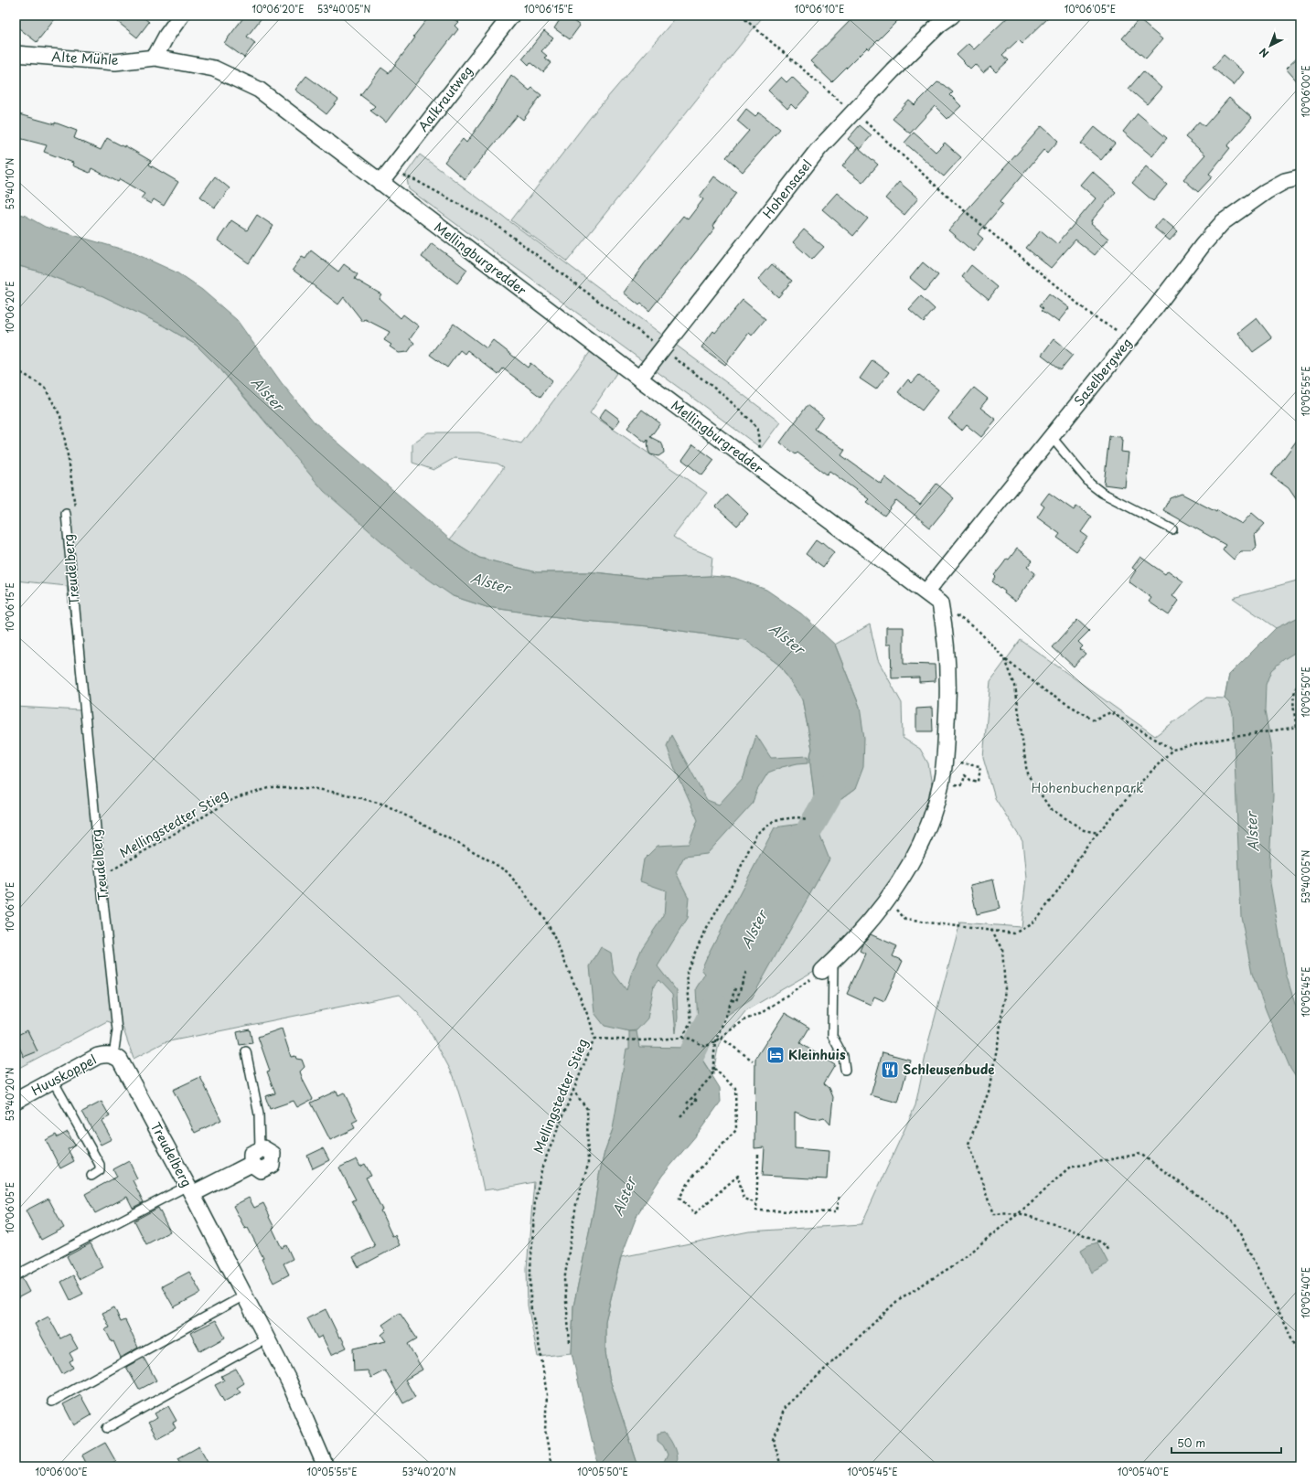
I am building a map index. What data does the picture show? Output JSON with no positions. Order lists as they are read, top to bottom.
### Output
{
  "streets": {
    "street": [
      "Alte Mühle",
      "Aalkrautweg",
      "Hohensasel",
      "Mellingburgredder",
      "Saselbergweg",
      "Treudelberg",
      "Huuskoppel"
    ],
    "path": ["Mellingstedter Stieg"]
  },
  "crossings": [
    ["Alte Mühle", "Mellingburgredder"],
    ["Aalkrautweg", "Mellingburgredder"],
    ["Hohensasel", "Mellingburgredder"],
    ["Mellingburgredder", "Saselbergweg"],
    ["Treudelberg", "Mellingstedter Stieg"],
    ["Treudelberg", "Huuskoppel"]
  ],
  "water": ["Alster"],
  "parks": ["Hohenbuchenpark"],
  "places": {
    "hotel": ["Kleinhuis"],
    "restaurant": ["Schleusenbude"]
  },
  "scale_bar": "50 m",
  "north": "bottom left",
  "coordinates": [
    "10°06'20\"E",
    "53°40'05\"N",
    "10°06'15\"E",
    "10°06'10\"E",
    "10°06'05\"E",
    "10°06'00\"E",
    "53°40'10\"N",
    "10°05'55\"E",
    "10°05'50\"E",
    "10°05'45\"E",
    "53°40'20\"N",
    "10°05'40\"E"
  ]
}
